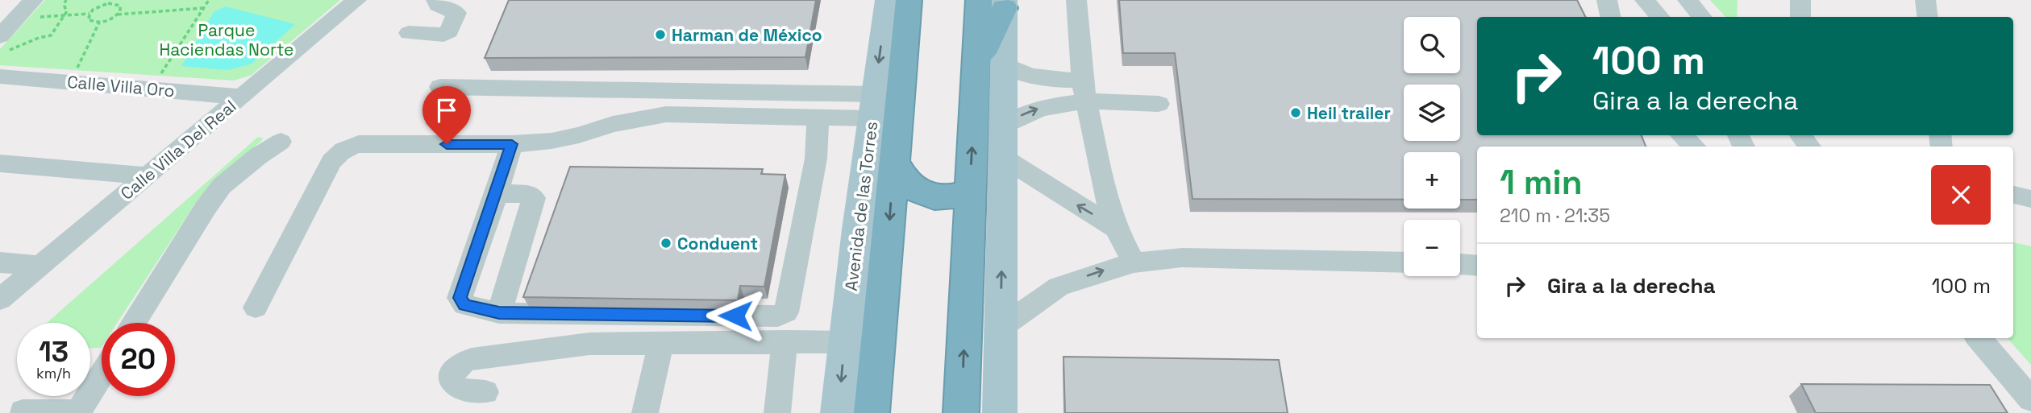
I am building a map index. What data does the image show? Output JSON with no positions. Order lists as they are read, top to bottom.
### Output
{
  "streets": {
    "highway": ["Avenida de las Torres"],
    "street": ["Calle Villa Oro", "Calle Villa Del Real"]
  },
  "crossings": [
    ["Calle Villa Oro", "Calle Villa Del Real"]
  ],
  "parks": ["Parque Haciendas Norte"],
  "places": ["Harman de México", "Heil trailer", "Conduent"],
  "page": {
    "map_buttons": ["+", "−"],
    "turn": ["100 m", "Gira a la derecha"],
    "heading": ["1 min", "210 m · 21:35"],
    "list": [
      {
        "name": "Gira a la derecha",
        "value": "100 m"
      }
    ],
    "speed": "13 km/h",
    "limit": "20"
  }
}
